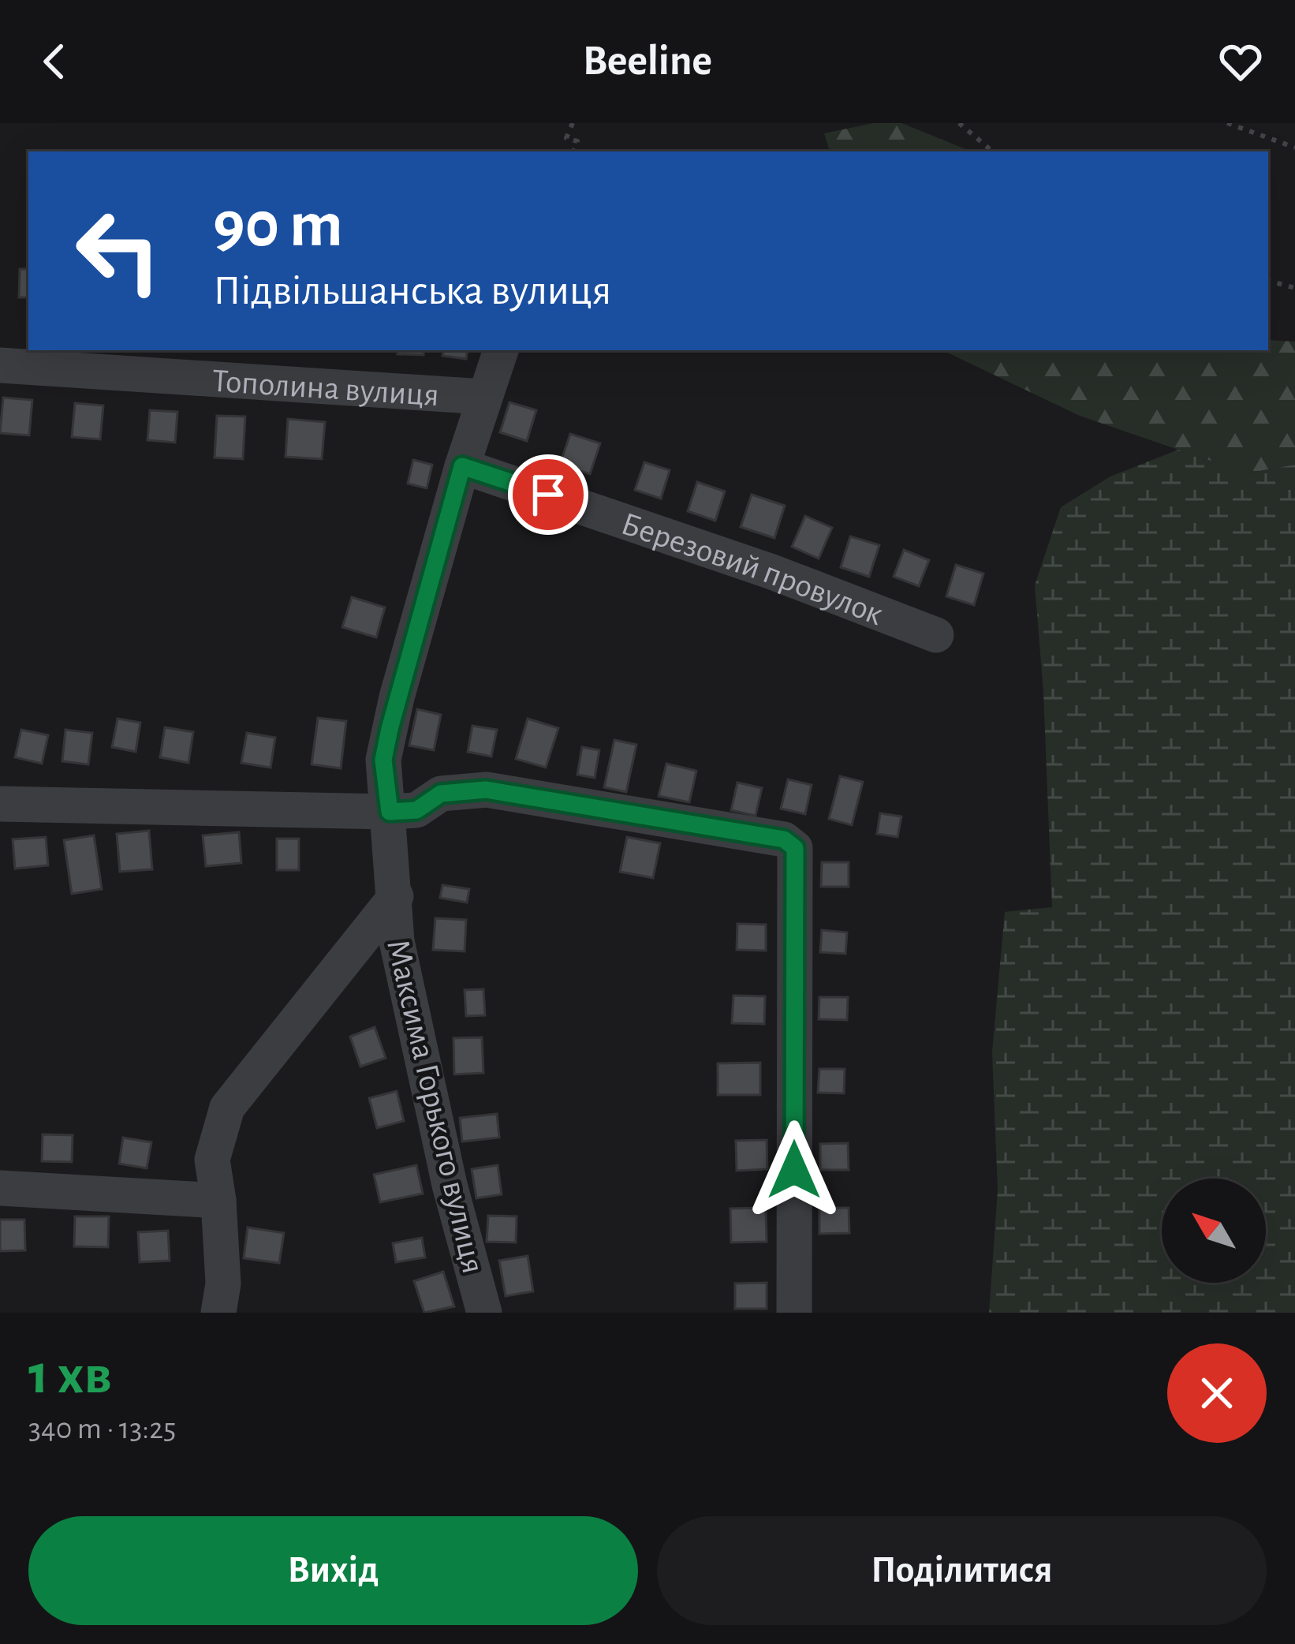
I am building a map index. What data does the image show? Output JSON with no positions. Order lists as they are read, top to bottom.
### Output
{
  "streets": {
    "street": ["Тополина вулиця", "Березовий провулок", "Максима Горького вулиця"]
  },
  "crossings": [
    ["Тополина вулиця", "Максима Горького вулиця"],
    ["Березовий провулок", "Максима Горького вулиця"]
  ],
  "north": "top left",
  "page": {
    "header": "Beeline",
    "turn": ["90 m", "Підвільшанська вулиця"],
    "heading": ["1 хв", "340 m · 13:25"],
    "buttons": ["Вихід", "Поділитися"]
  }
}
